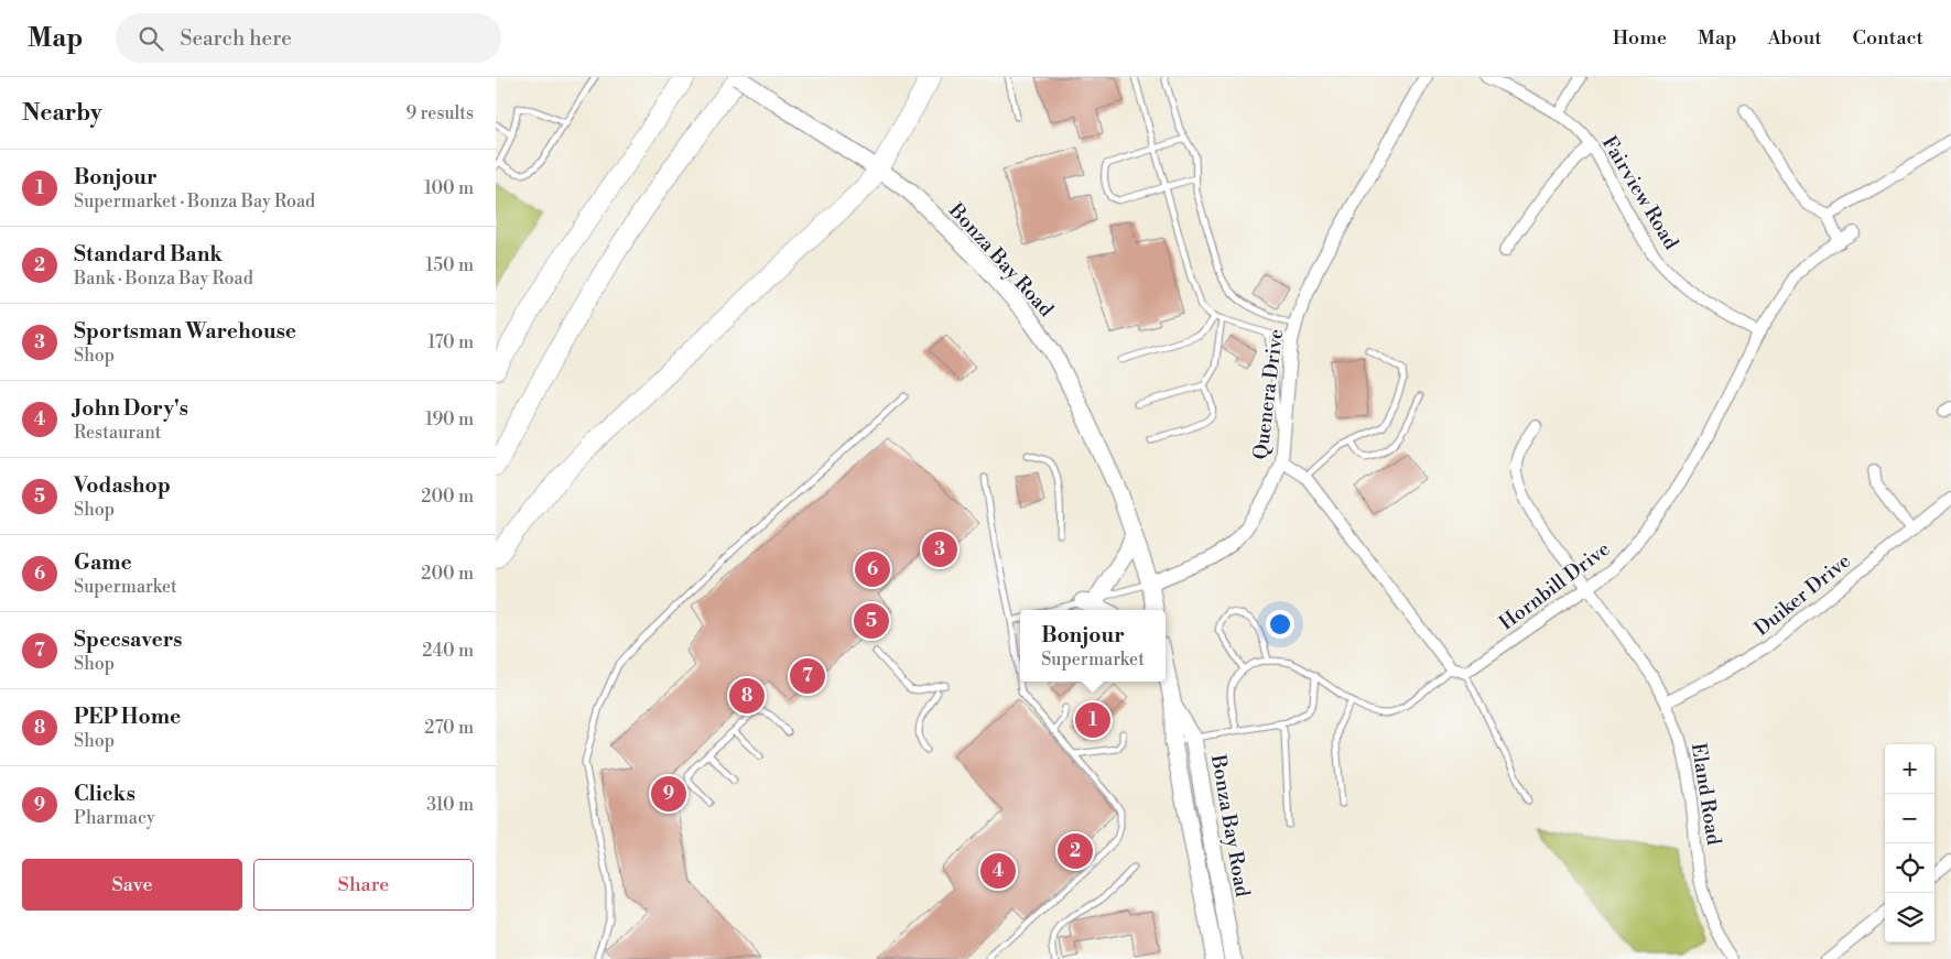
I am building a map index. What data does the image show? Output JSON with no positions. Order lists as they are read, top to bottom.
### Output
{
  "streets": {
    "main road": ["Bonza Bay Road"],
    "street": [
      "Fairview Road",
      "Quenera Drive",
      "Hornbill Drive",
      "Duiker Drive",
      "Eland Road"
    ]
  },
  "crossings": [
    ["Fairview Road", "Hornbill Drive"],
    ["Bonza Bay Road", "Quenera Drive"],
    ["Hornbill Drive", "Eland Road"],
    ["Duiker Drive", "Eland Road"]
  ],
  "page": {
    "header": "Map",
    "search": "Search here",
    "nav": [
      "Home",
      "Map",
      "About",
      "Contact"
    ],
    "heading": ["Nearby", "9 results"],
    "list": [
      {
        "mark": "1",
        "name": "Bonjour",
        "note": "Supermarket · Bonza Bay Road",
        "value": "100 m"
      },
      {
        "mark": "2",
        "name": "Standard Bank",
        "note": "Bank · Bonza Bay Road",
        "value": "150 m"
      },
      {
        "mark": "3",
        "name": "Sportsman Warehouse",
        "note": "Shop",
        "value": "170 m"
      },
      {
        "mark": "4",
        "name": "John Dory's",
        "note": "Restaurant",
        "value": "190 m"
      },
      {
        "mark": "5",
        "name": "Vodashop",
        "note": "Shop",
        "value": "200 m"
      },
      {
        "mark": "6",
        "name": "Game",
        "note": "Supermarket",
        "value": "200 m"
      },
      {
        "mark": "7",
        "name": "Specsavers",
        "note": "Shop",
        "value": "240 m"
      },
      {
        "mark": "8",
        "name": "PEP Home",
        "note": "Shop",
        "value": "270 m"
      },
      {
        "mark": "9",
        "name": "Clicks",
        "note": "Pharmacy",
        "value": "310 m"
      }
    ],
    "pins": [
      "3",
      "6",
      "5",
      "7",
      "8",
      "1",
      "9",
      "2",
      "4"
    ],
    "popup": ["Bonjour", "Supermarket"],
    "map_buttons": ["+", "−"],
    "buttons": ["Save", "Share"]
  }
}
